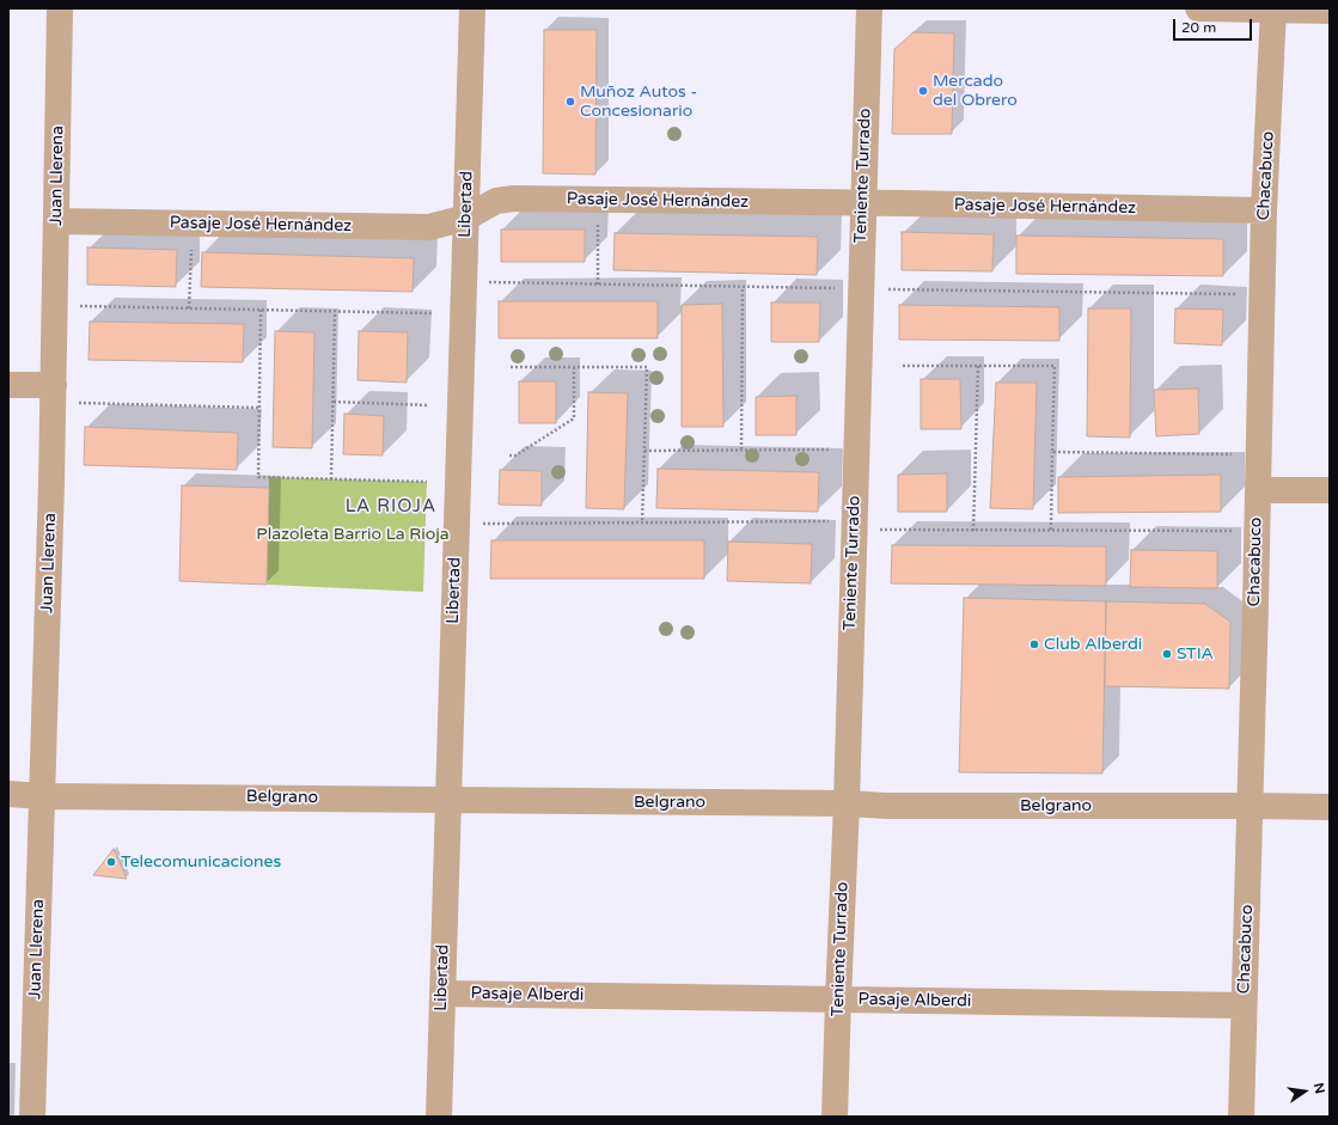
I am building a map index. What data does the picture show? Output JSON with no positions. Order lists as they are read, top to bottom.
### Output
{
  "streets": {
    "street": [
      "Juan Llerena",
      "Teniente Turrado",
      "Chacabuco",
      "Pasaje José Hernández",
      "Libertad",
      "Belgrano",
      "Pasaje Alberdi"
    ]
  },
  "crossings": [
    ["Juan Llerena", "Pasaje José Hernández"],
    ["Juan Llerena", "Belgrano"],
    ["Teniente Turrado", "Pasaje José Hernández"],
    ["Teniente Turrado", "Belgrano"],
    ["Teniente Turrado", "Pasaje Alberdi"],
    ["Chacabuco", "Pasaje José Hernández"],
    ["Chacabuco", "Belgrano"],
    ["Chacabuco", "Pasaje Alberdi"],
    ["Pasaje José Hernández", "Libertad"],
    ["Libertad", "Belgrano"],
    ["Libertad", "Pasaje Alberdi"]
  ],
  "districts": ["LA RIOJA"],
  "parks": ["Plazoleta Barrio La Rioja"],
  "places": [
    "Mercado del Obrero",
    "Muñoz Autos - Concesionario",
    "Club Alberdi",
    "STIA",
    "Telecomunicaciones"
  ],
  "scale_bar": "20 m",
  "north": "right"
}
